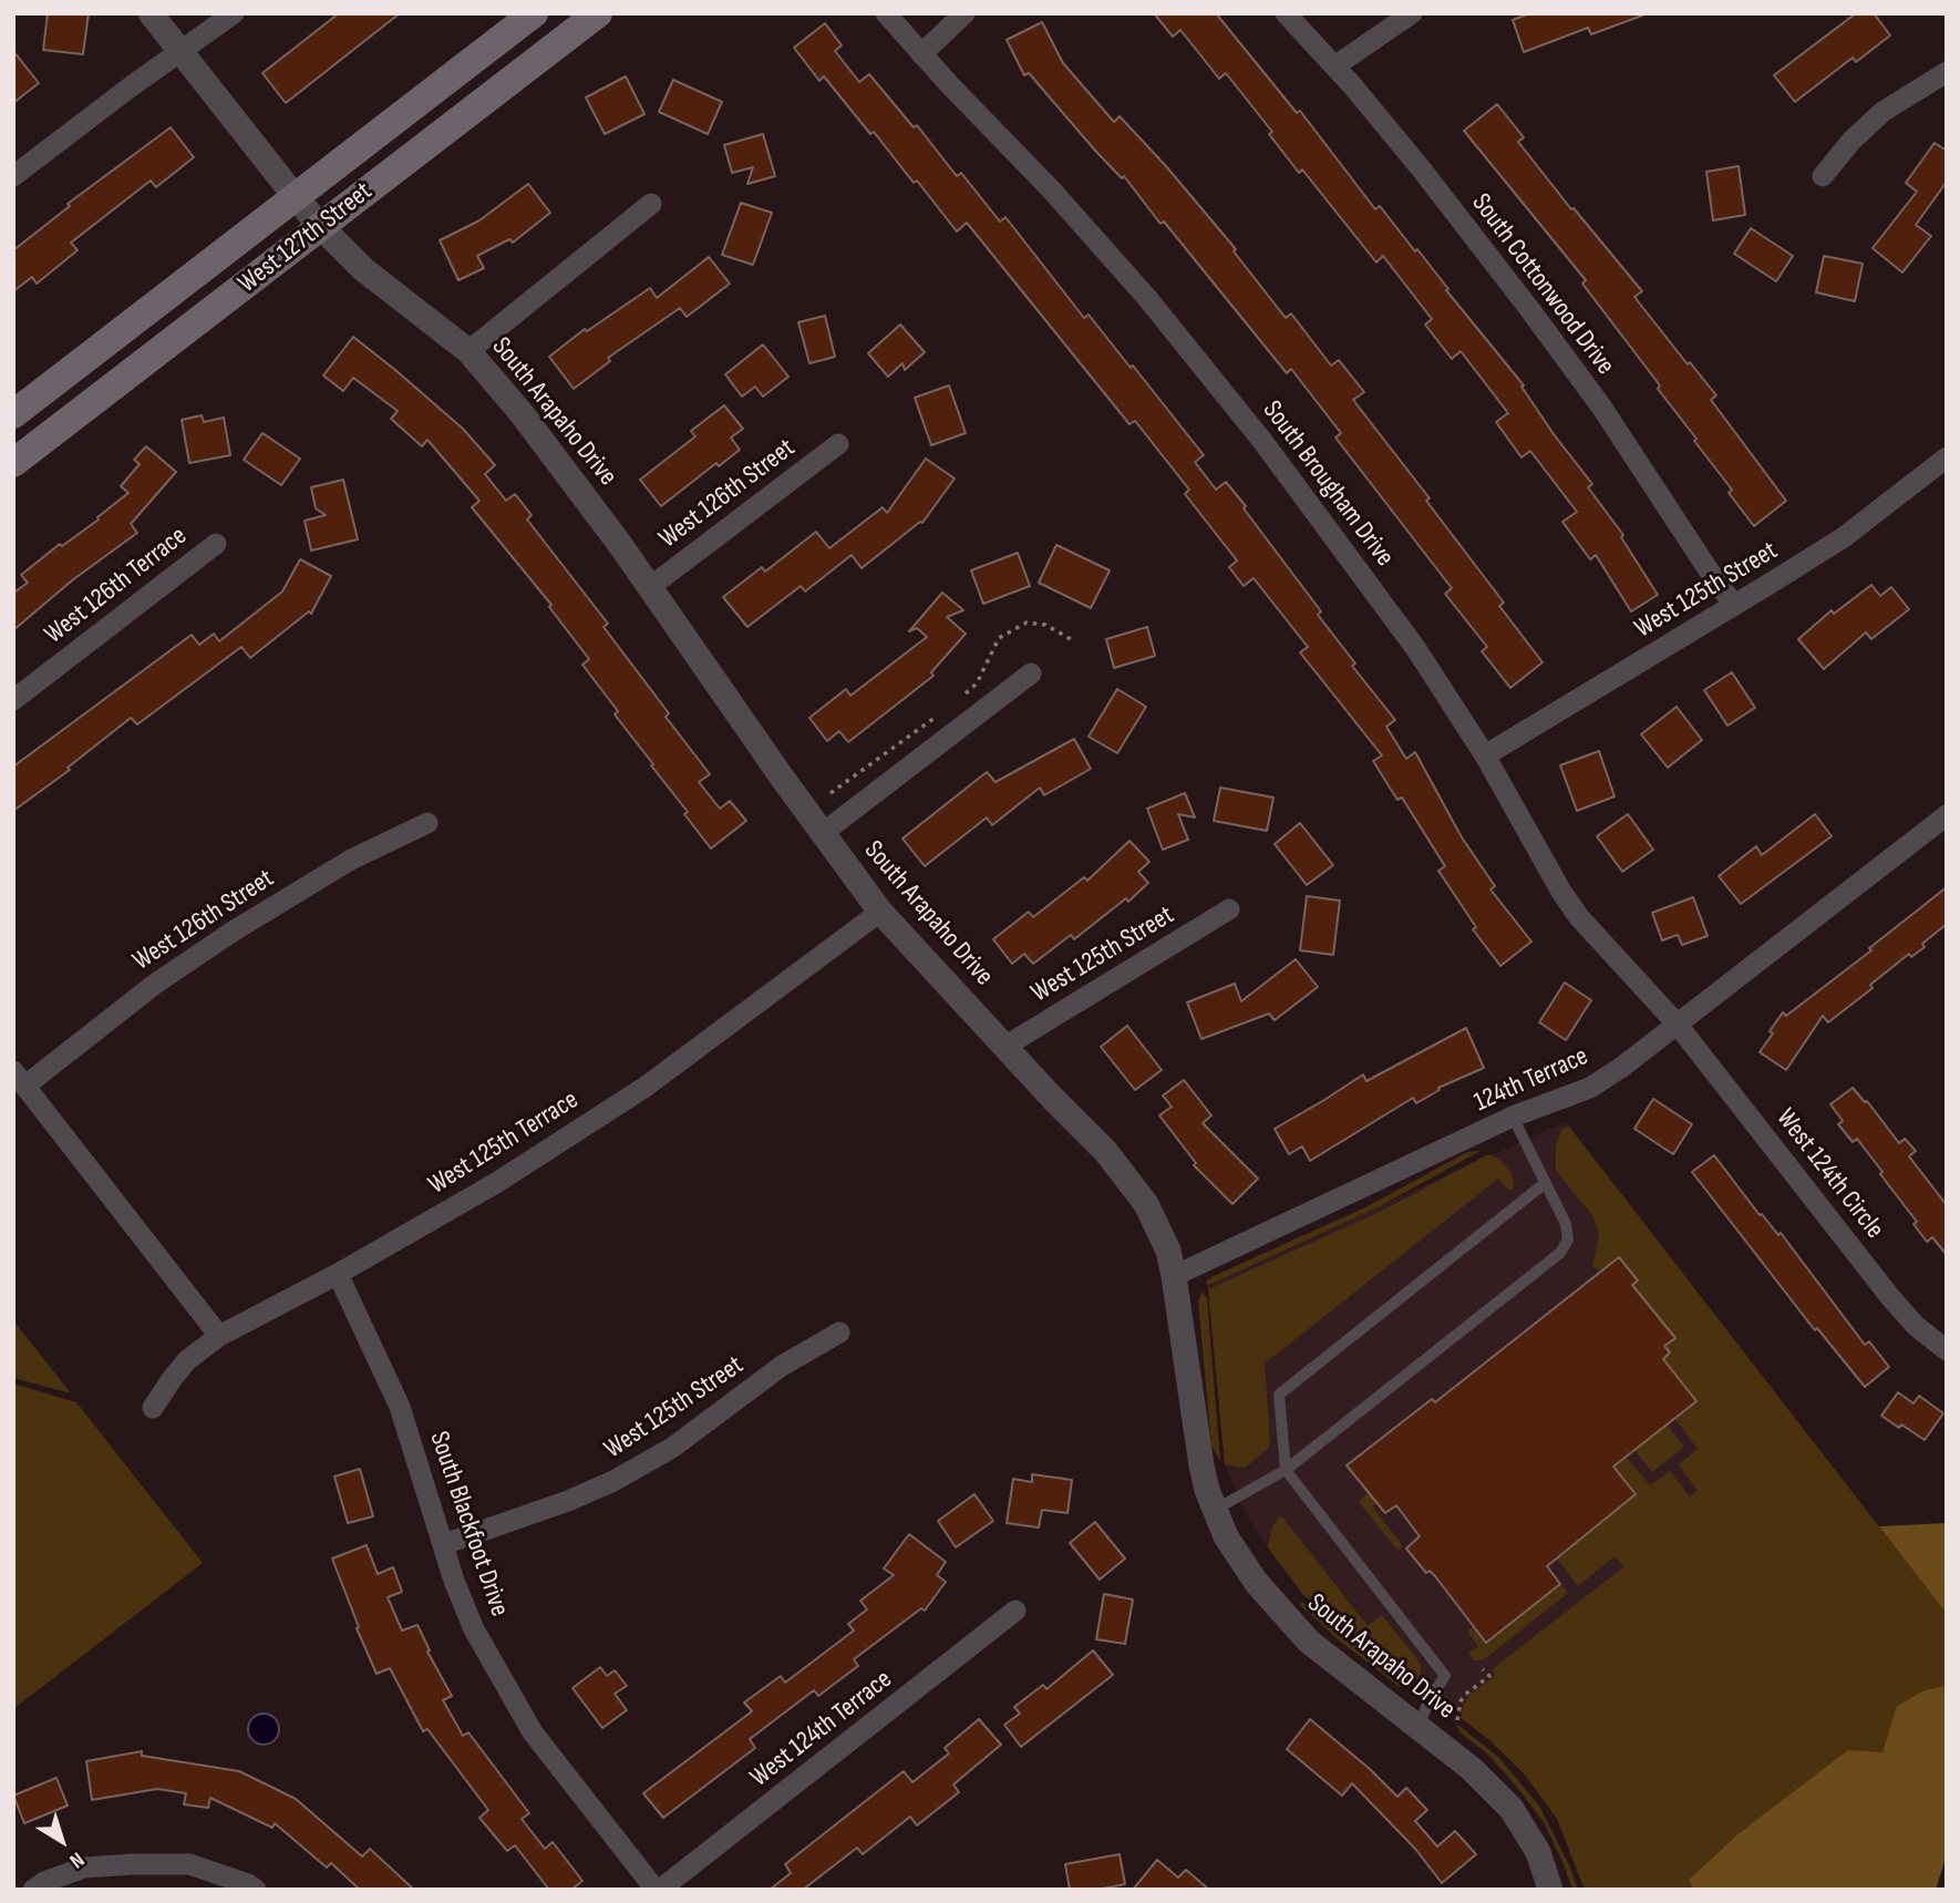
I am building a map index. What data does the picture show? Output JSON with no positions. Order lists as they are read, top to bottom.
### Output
{
  "streets": {
    "main road": ["West 127th Street"],
    "street": [
      "South Cottonwood Drive",
      "South Arapaho Drive",
      "South Brougham Drive",
      "West 126th Street",
      "West 126th Terrace",
      "West 125th Street",
      "124th Terrace",
      "West 125th Terrace",
      "West 124th Circle",
      "South Blackfoot Drive",
      "West 124th Terrace"
    ]
  },
  "crossings": [
    ["West 127th Street", "South Arapaho Drive"],
    ["South Cottonwood Drive", "West 125th Street"],
    ["South Arapaho Drive", "West 126th Street"],
    ["South Arapaho Drive", "West 125th Street"],
    ["South Arapaho Drive", "124th Terrace"],
    ["South Arapaho Drive", "West 125th Terrace"],
    ["South Brougham Drive", "West 125th Street"],
    ["South Brougham Drive", "124th Terrace"],
    ["South Brougham Drive", "West 124th Circle"],
    ["West 125th Street", "South Blackfoot Drive"],
    ["124th Terrace", "West 124th Circle"],
    ["West 125th Terrace", "South Blackfoot Drive"],
    ["South Blackfoot Drive", "West 124th Terrace"]
  ],
  "north": "bottom right"
}
